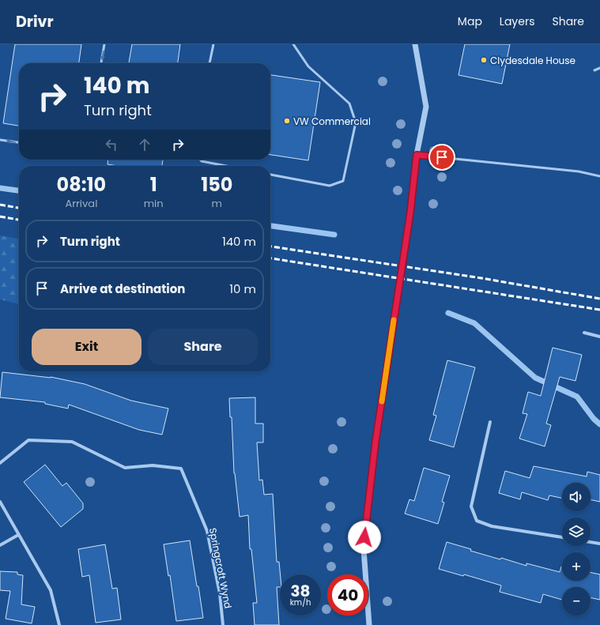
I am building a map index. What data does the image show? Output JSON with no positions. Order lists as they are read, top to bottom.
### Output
{
  "streets": {
    "street": ["Springcroft Wynd"]
  },
  "places": ["Clydesdale House", "VW Commercial"],
  "page": {
    "header": "Drivr",
    "nav": ["Map", "Layers", "Share"],
    "turn": ["140 m", "Turn right"],
    "eta": [
      "08:10",
      "Arrival",
      "1",
      "min",
      "150",
      "m"
    ],
    "list": [
      {
        "name": "Turn right",
        "value": "140 m"
      },
      {
        "name": "Arrive at destination",
        "value": "10 m"
      }
    ],
    "buttons": ["Exit", "Share"],
    "map_buttons": ["+", "−"],
    "speed": "38 km/h",
    "limit": "40"
  }
}
